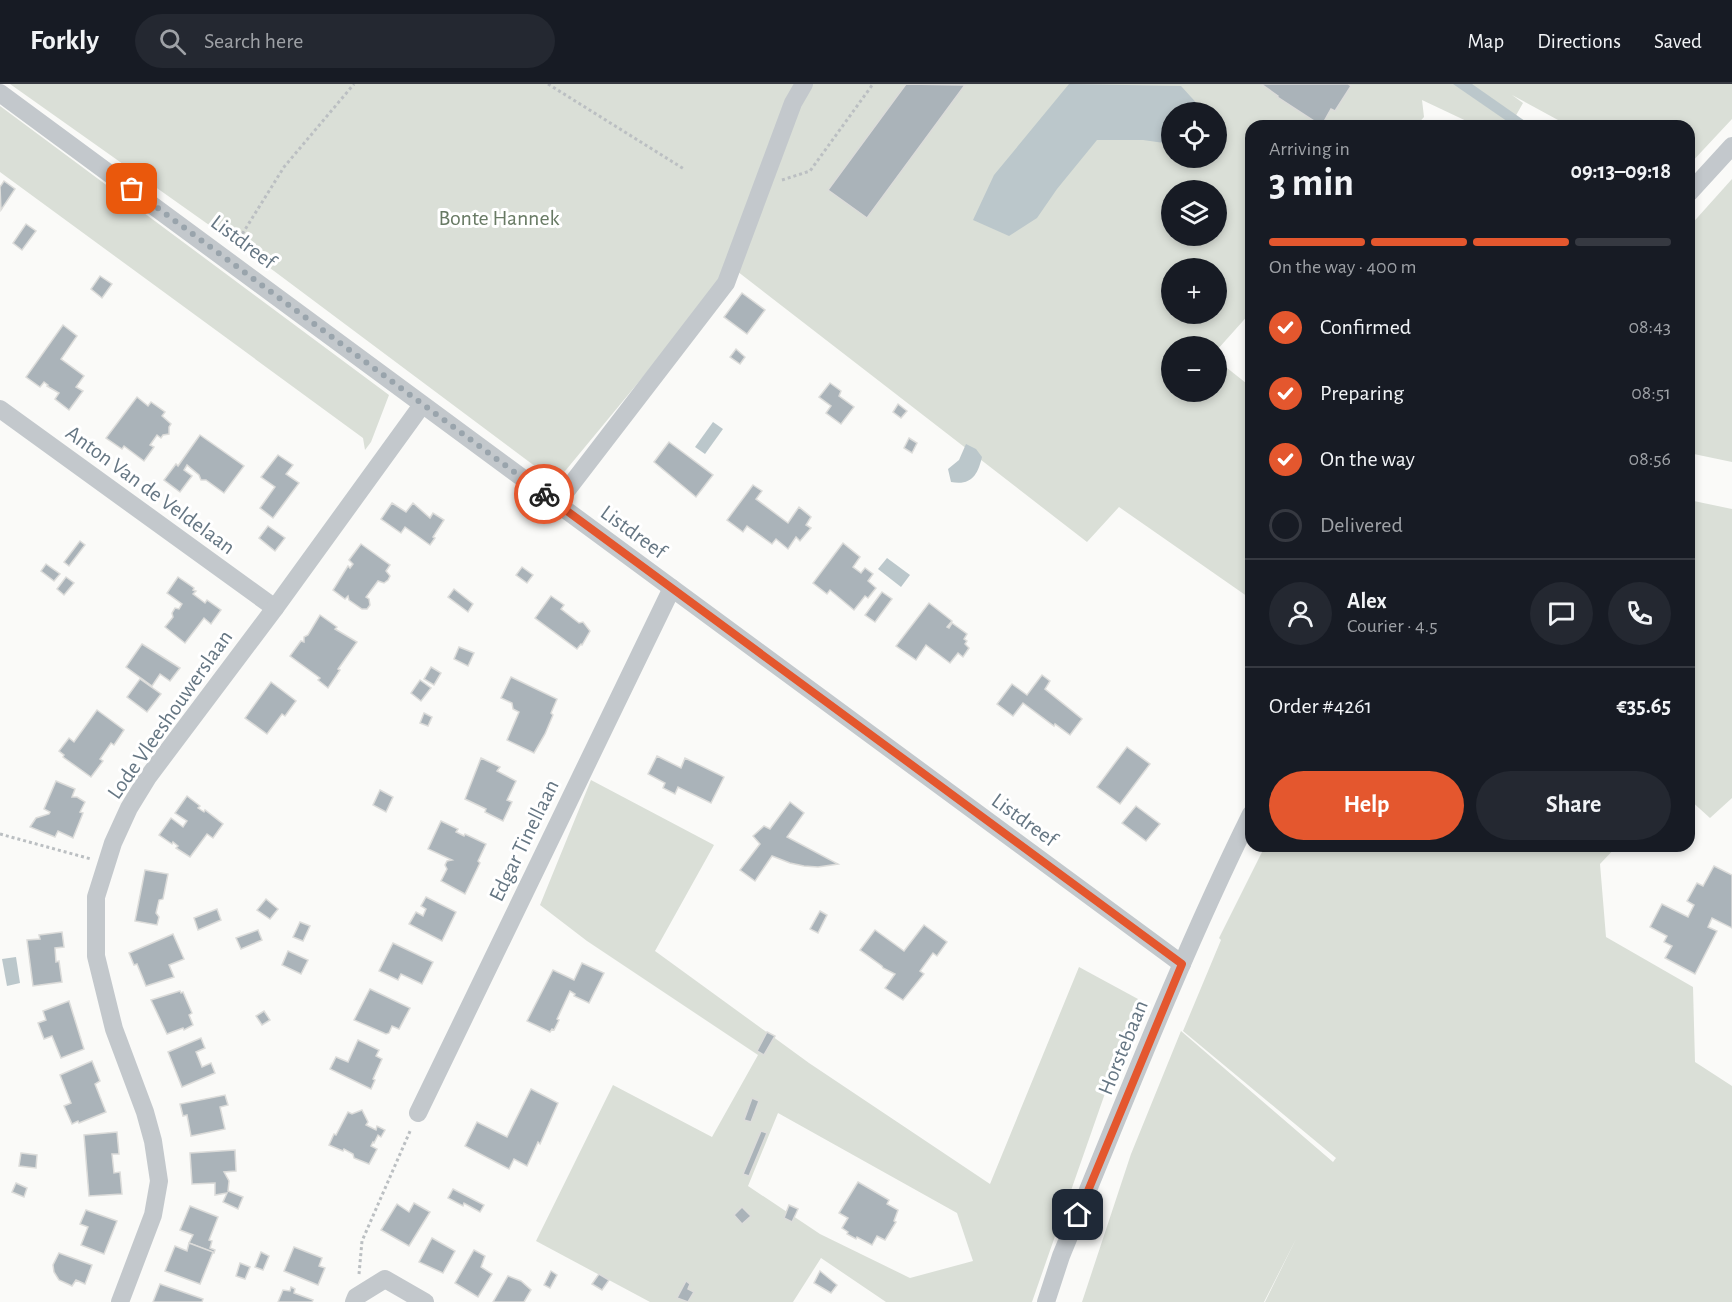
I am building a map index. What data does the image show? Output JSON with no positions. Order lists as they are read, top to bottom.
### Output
{
  "streets": {
    "street": [
      "Listdreef",
      "Anton Van de Veldelaan",
      "Lode Vleeshouwerslaan",
      "Edgar Tinellaan",
      "Horstebaan"
    ]
  },
  "crossings": [
    ["Listdreef", "Lode Vleeshouwerslaan"],
    ["Listdreef", "Edgar Tinellaan"],
    ["Listdreef", "Horstebaan"],
    ["Anton Van de Veldelaan", "Lode Vleeshouwerslaan"]
  ],
  "parks": ["Bonte Hannek"],
  "page": {
    "header": "Forkly",
    "search": "Search here",
    "nav": ["Map", "Directions", "Saved"],
    "map_buttons": ["+", "−"],
    "heading": ["3 min", "Arriving in", "09:13–09:18"],
    "panel": [
      "Alex",
      "Courier · 4.5",
      "Order #4261",
      "€35.65"
    ],
    "bar": "On the way · 400 m",
    "list": [
      ["Confirmed", "08:43"],
      ["Preparing", "08:51"],
      ["On the way", "08:56"],
      "Delivered"
    ],
    "buttons": ["Help", "Share"]
  }
}
